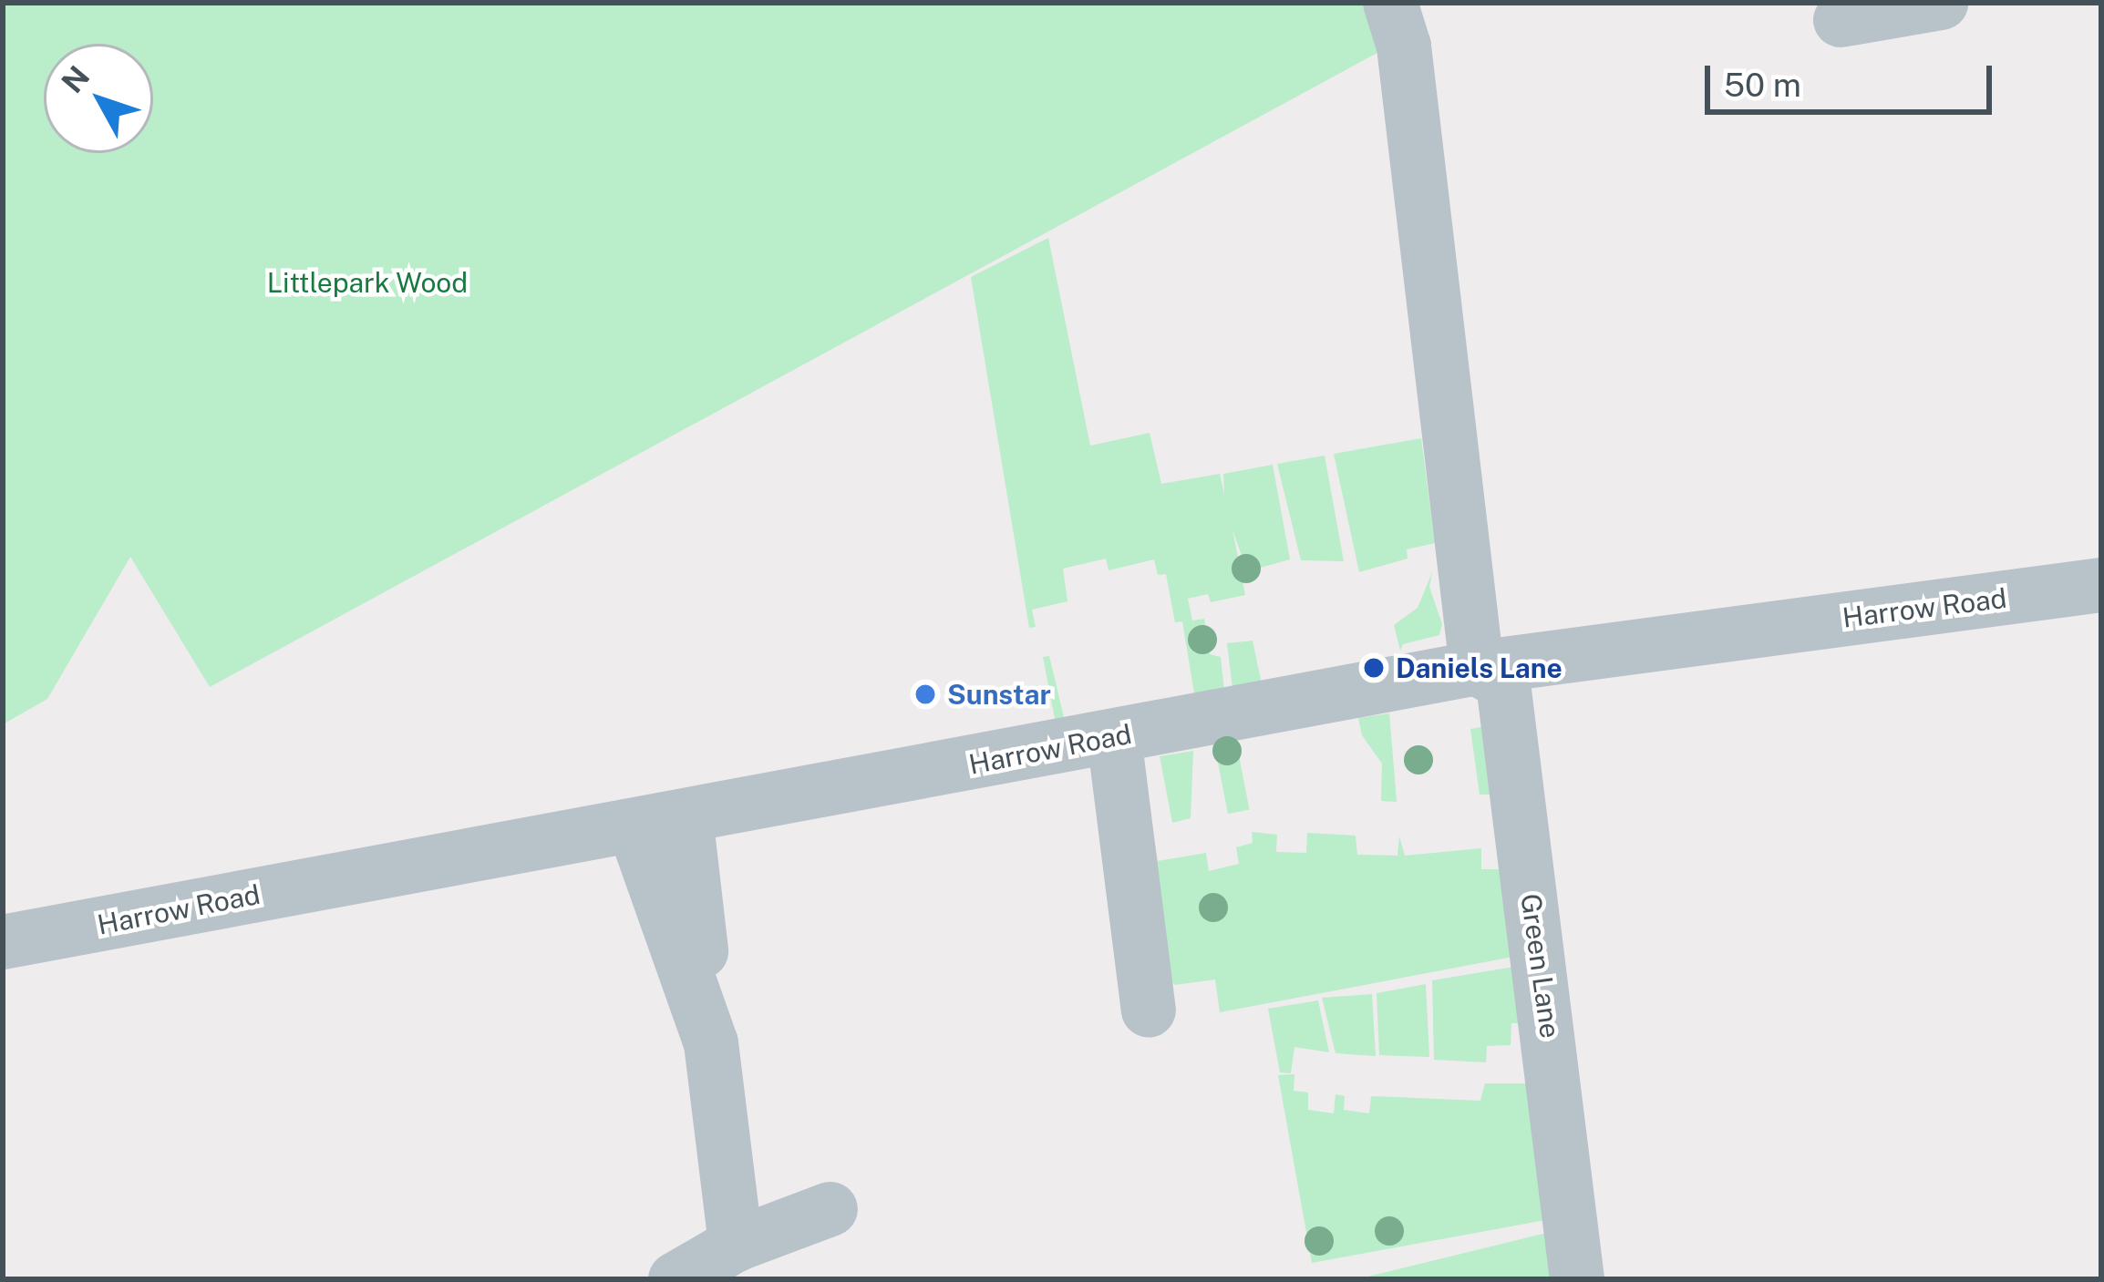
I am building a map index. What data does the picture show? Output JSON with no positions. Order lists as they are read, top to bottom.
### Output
{
  "streets": {
    "street": ["Harrow Road", "Green Lane"]
  },
  "crossings": [
    ["Harrow Road", "Green Lane"]
  ],
  "parks": ["Littlepark Wood"],
  "places": ["Daniels Lane", "Sunstar"],
  "scale_bar": "50 m",
  "north": "top left"
}
